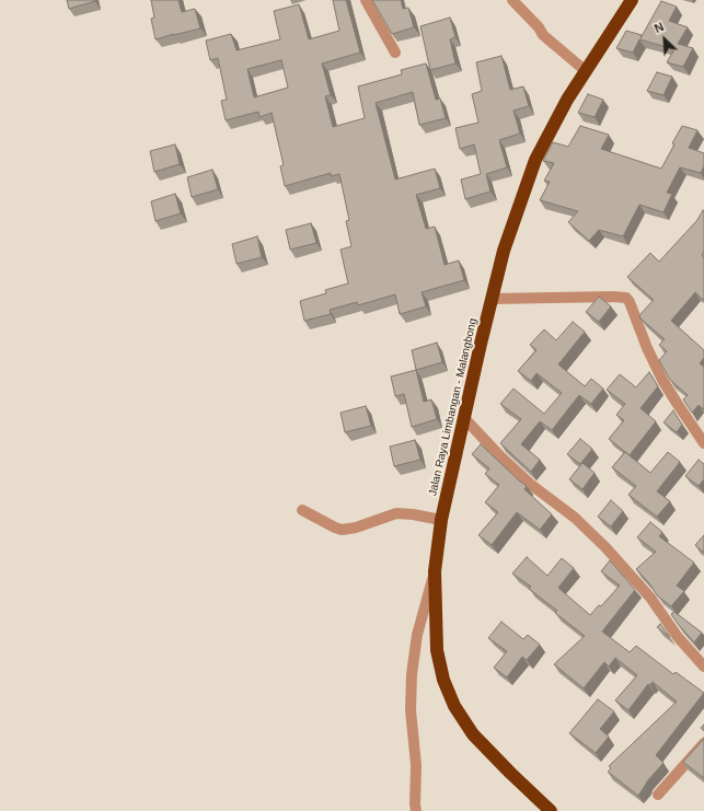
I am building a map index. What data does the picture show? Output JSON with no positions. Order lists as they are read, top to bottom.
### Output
{
  "streets": {
    "highway": ["Jalan Raya Limbangan - Malangbong"]
  },
  "north": "top left"
}
